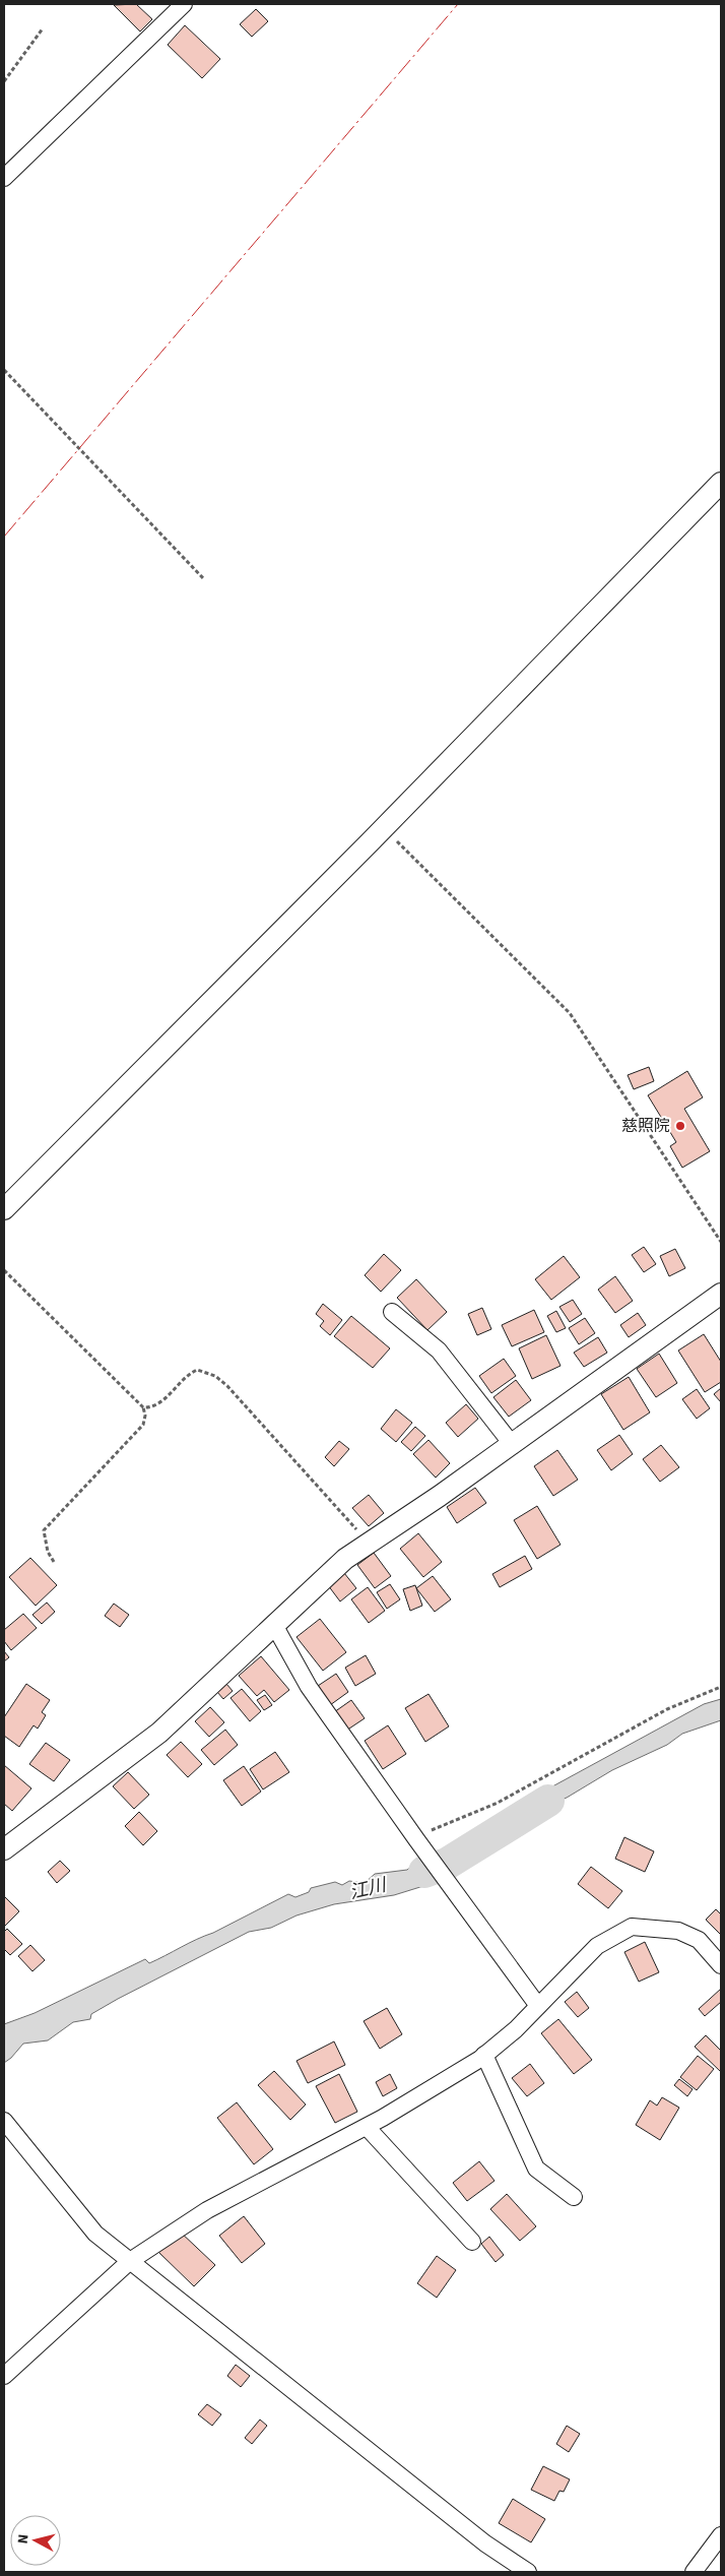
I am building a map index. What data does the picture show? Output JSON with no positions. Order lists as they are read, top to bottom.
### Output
{
  "water": ["江川"],
  "places": ["慈照院"],
  "north": "left"
}
